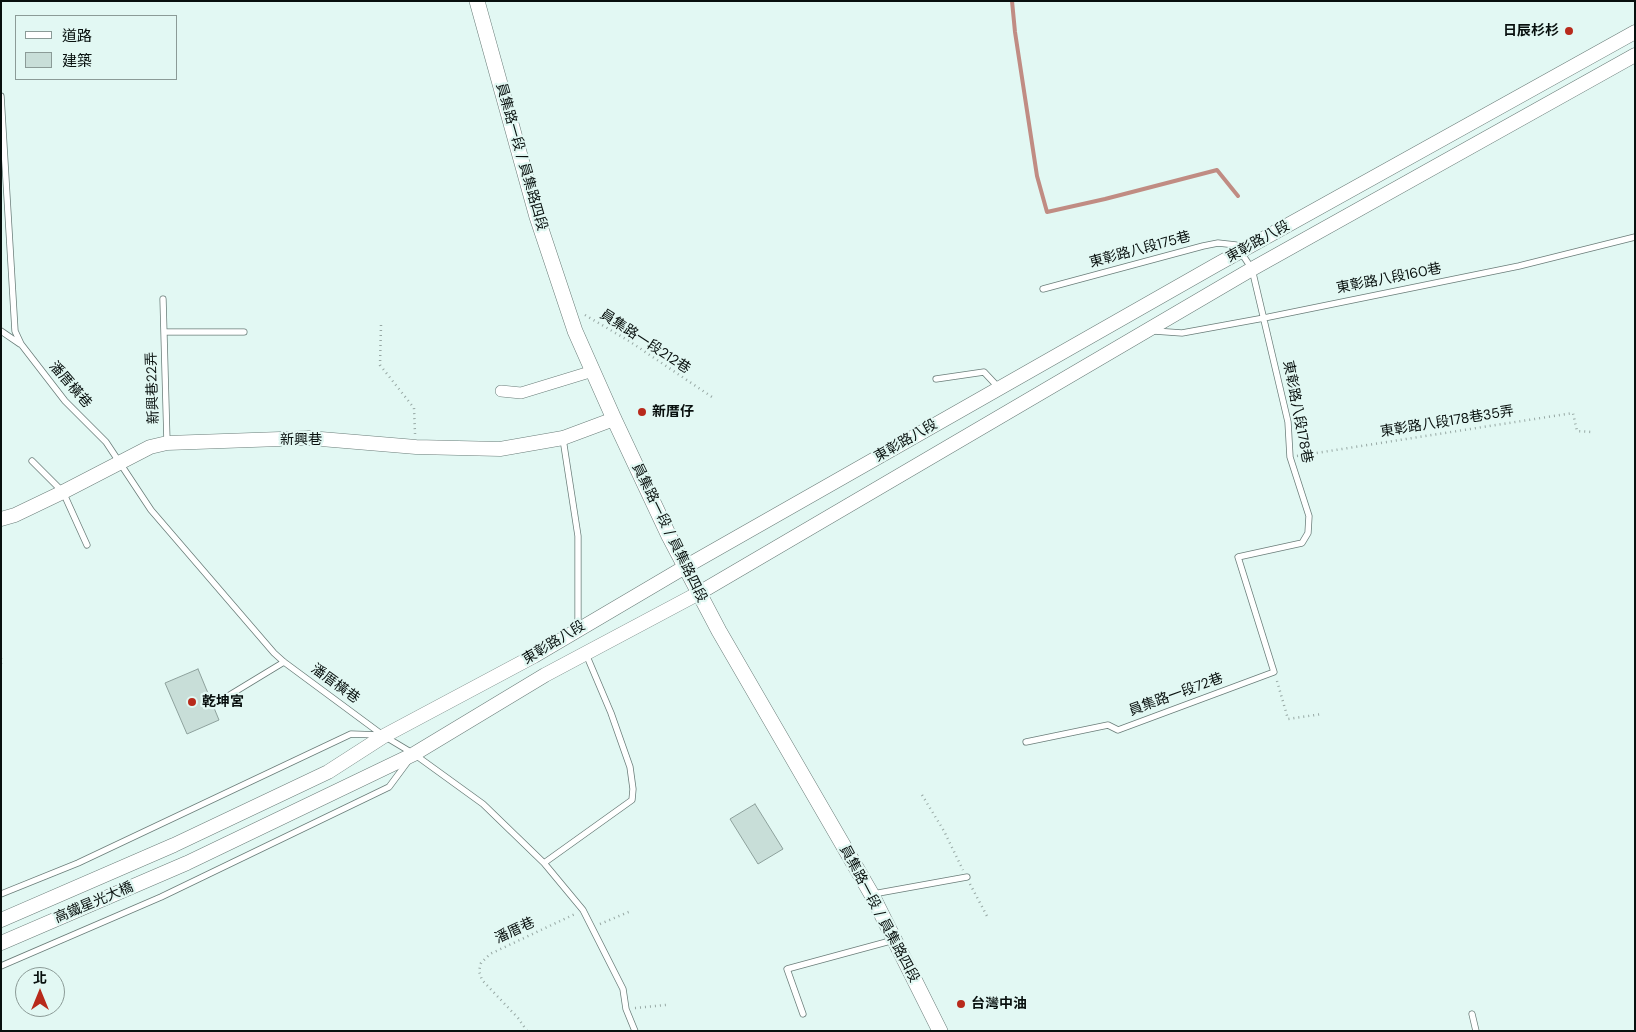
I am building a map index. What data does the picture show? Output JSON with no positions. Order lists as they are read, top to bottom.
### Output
{
  "streets": {
    "main road": ["員集路一段 / 員集路四段"],
    "street": ["東彰路八段", "新興巷", "高鐵星光大橋"],
    "lane": [
      "東彰路八段175巷",
      "東彰路八段160巷",
      "潘厝橫巷",
      "新興巷22弄",
      "東彰路八段178巷",
      "員集路一段72巷"
    ],
    "path": ["員集路一段212巷", "東彰路八段178巷35弄", "潘厝巷"]
  },
  "crossings": [
    ["員集路一段 / 員集路四段", "東彰路八段"],
    ["員集路一段 / 員集路四段", "員集路一段212巷"],
    ["員集路一段 / 員集路四段", "新興巷"],
    ["東彰路八段", "東彰路八段175巷"],
    ["東彰路八段", "東彰路八段160巷"],
    ["東彰路八段", "潘厝橫巷"],
    ["東彰路八段", "東彰路八段178巷"],
    ["東彰路八段", "高鐵星光大橋"],
    ["東彰路八段175巷", "東彰路八段178巷"],
    ["東彰路八段160巷", "東彰路八段178巷"],
    ["潘厝橫巷", "新興巷"],
    ["潘厝橫巷", "潘厝巷"],
    ["新興巷22弄", "新興巷"],
    ["東彰路八段178巷", "東彰路八段178巷35弄"],
    ["東彰路八段178巷", "員集路一段72巷"]
  ],
  "places": [
    "日辰杉杉",
    "新厝仔",
    "乾坤宮",
    "台灣中油"
  ],
  "legend": ["道路", "建築"],
  "north": "top"
}
